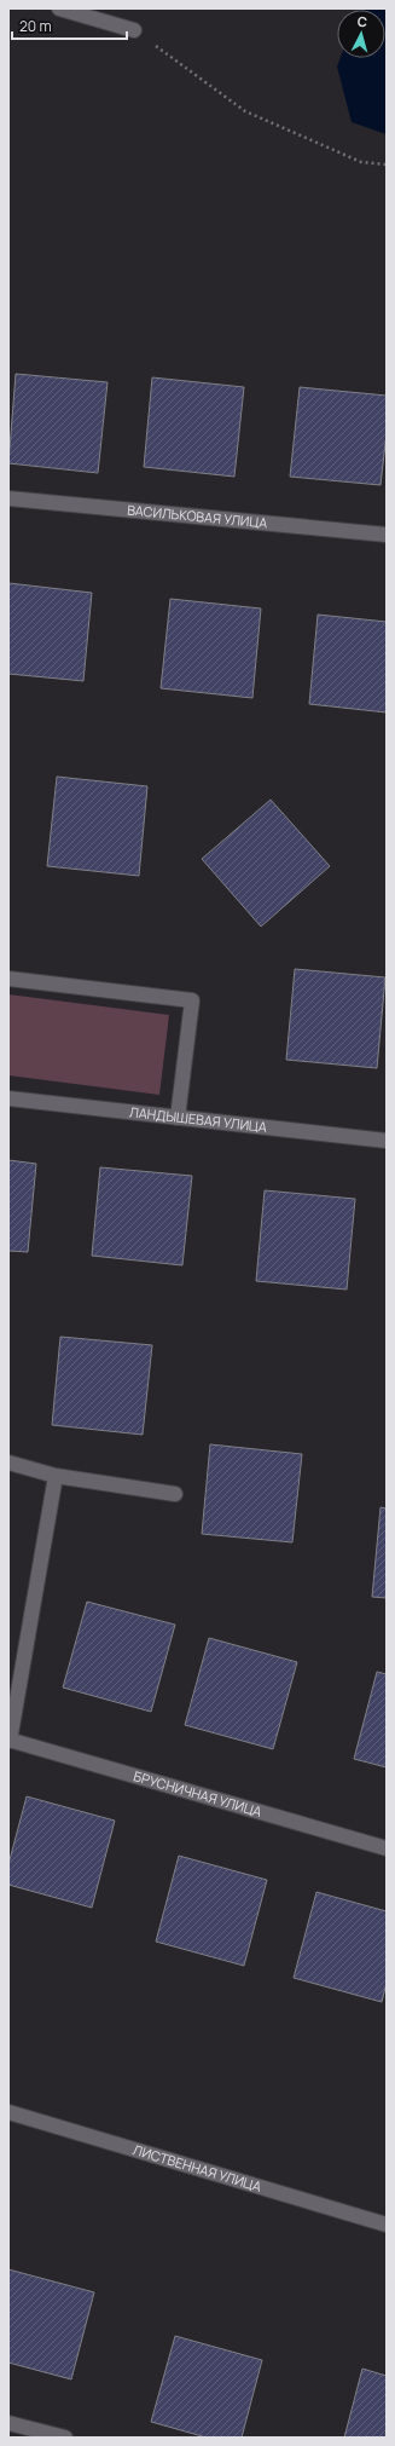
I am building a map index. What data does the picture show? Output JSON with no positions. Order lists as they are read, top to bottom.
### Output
{
  "streets": {
    "street": [
      "ВАСИЛЬКОВАЯ УЛИЦА",
      "ЛАНДЫШЕВАЯ УЛИЦА",
      "БРУСНИЧНАЯ УЛИЦА",
      "ЛИСТВЕННАЯ УЛИЦА"
    ]
  },
  "scale_bar": "20 m",
  "north": "top"
}
